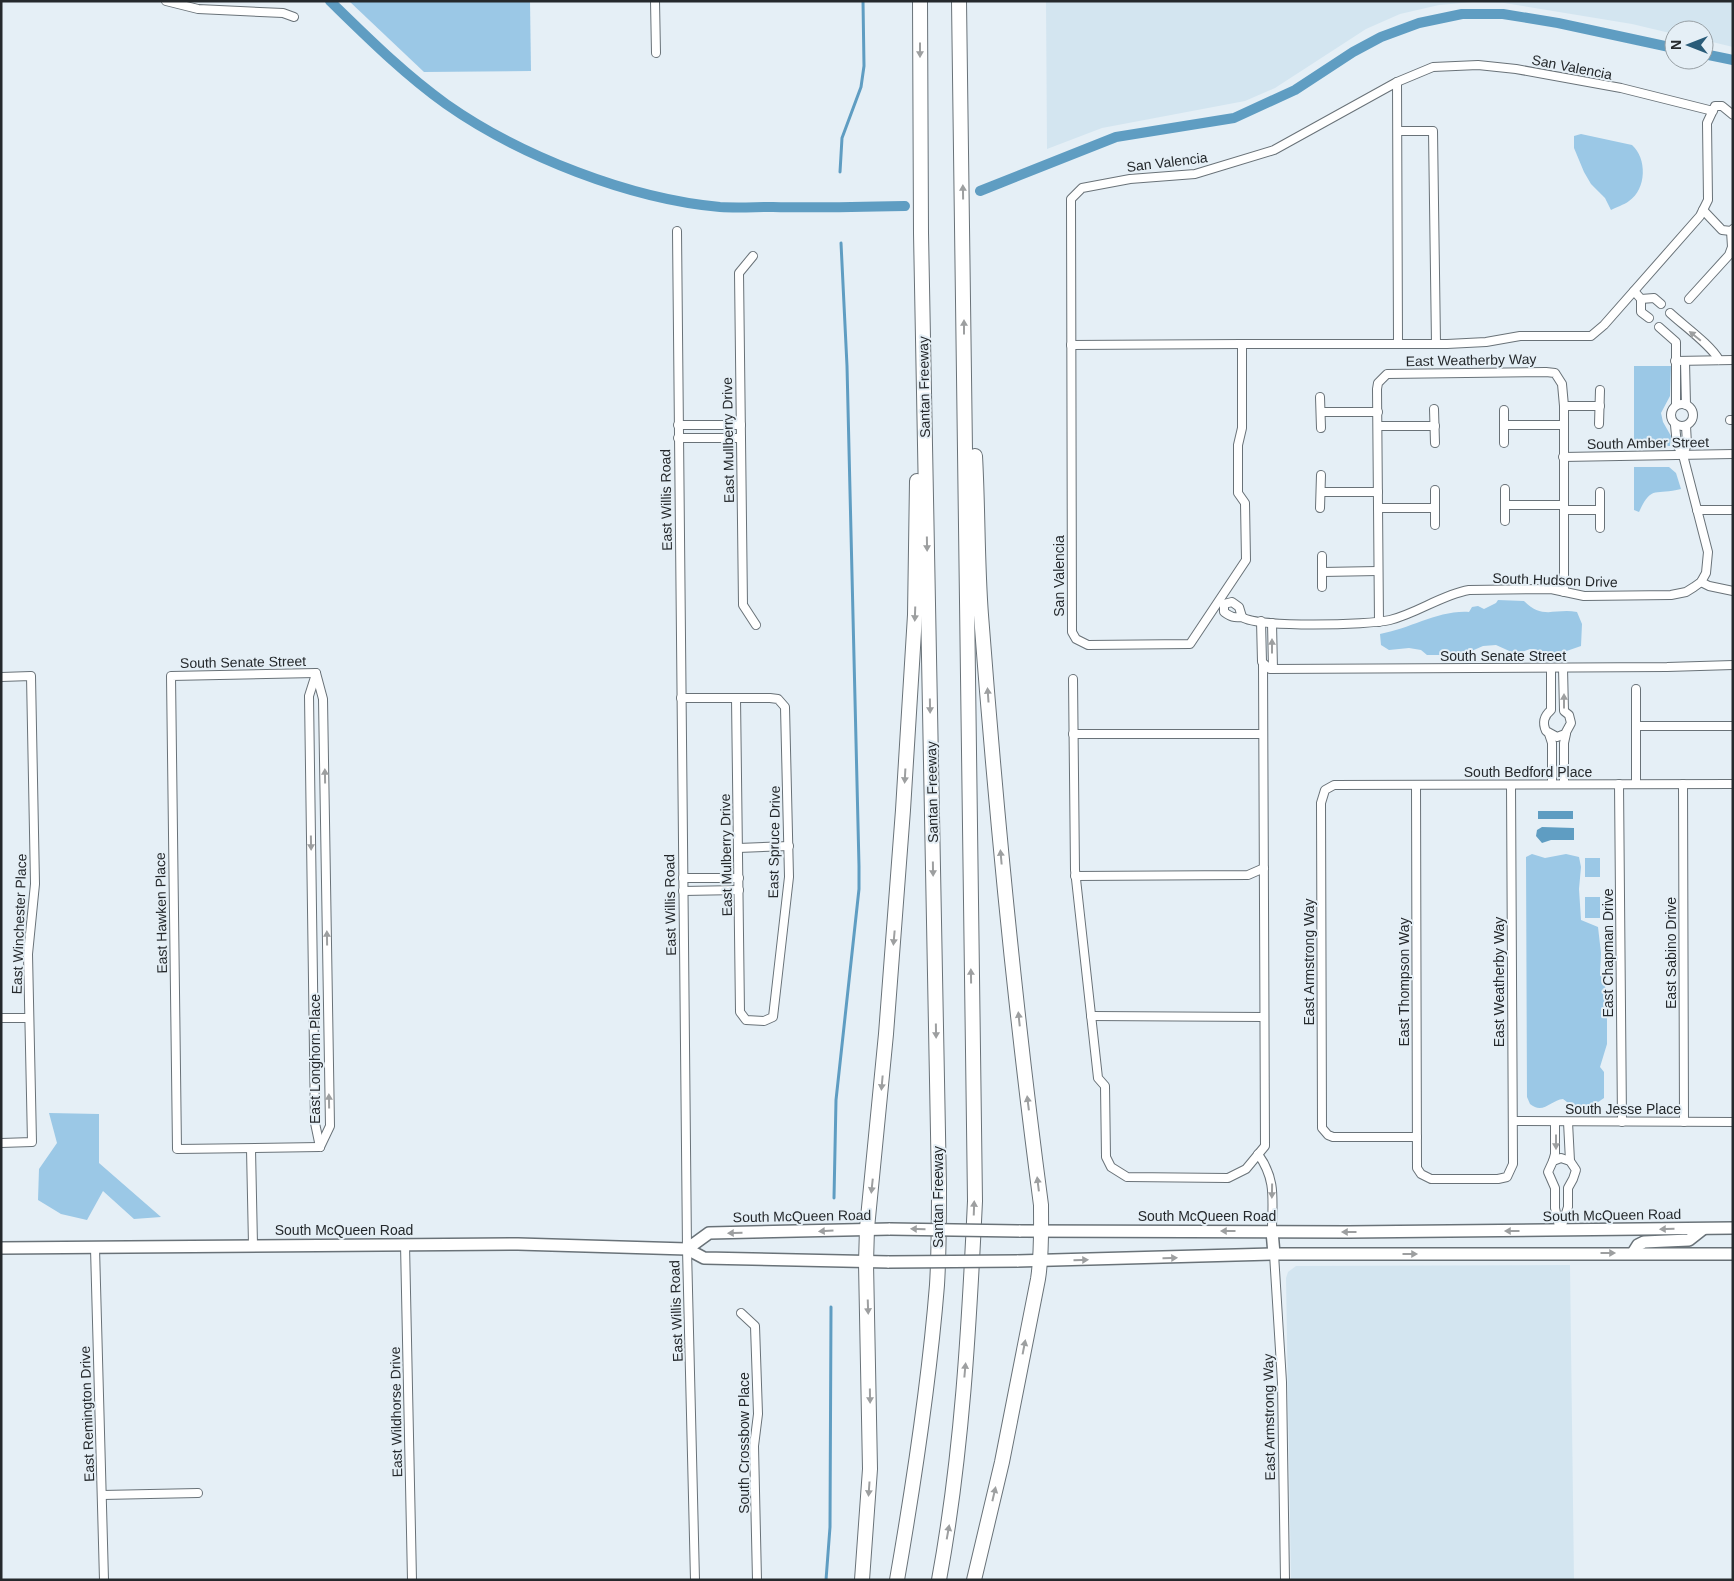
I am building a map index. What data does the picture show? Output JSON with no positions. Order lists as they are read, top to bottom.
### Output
{
  "streets": {
    "highway": ["Santan Freeway"],
    "main road": ["South McQueen Road"],
    "street": [
      "San Valencia",
      "East Weatherby Way",
      "East Mullberry Drive",
      "South Amber Street",
      "East Willis Road",
      "South Hudson Drive",
      "South Senate Street",
      "South Bedford Place",
      "East Spruce Drive",
      "East Mulberry Drive",
      "East Hawken Place",
      "East Winchester Place",
      "East Chapman Drive",
      "East Sabino Drive",
      "East Armstrong Way",
      "East Thompson Way",
      "East Longhorn Place",
      "South Jesse Place",
      "East Wildhorse Drive",
      "East Remington Drive",
      "South Crossbow Place"
    ]
  },
  "crossings": [
    ["East Weatherby Way", "South Amber Street"],
    ["East Weatherby Way", "South Hudson Drive"],
    ["East Weatherby Way", "South Bedford Place"],
    ["East Weatherby Way", "East Thompson Way"],
    ["East Weatherby Way", "South Jesse Place"],
    ["East Willis Road", "South McQueen Road"],
    ["South Senate Street", "East Hawken Place"],
    ["South Senate Street", "East Longhorn Place"],
    ["South Bedford Place", "East Chapman Drive"],
    ["South Bedford Place", "East Sabino Drive"],
    ["South Bedford Place", "East Armstrong Way"],
    ["South Bedford Place", "East Thompson Way"],
    ["East Spruce Drive", "East Mulberry Drive"],
    ["East Chapman Drive", "South Jesse Place"],
    ["East Sabino Drive", "South Jesse Place"],
    ["East Armstrong Way", "East Thompson Way"],
    ["East Armstrong Way", "South McQueen Road"],
    ["South McQueen Road", "East Wildhorse Drive"],
    ["South McQueen Road", "East Remington Drive"]
  ],
  "north": "left"
}
